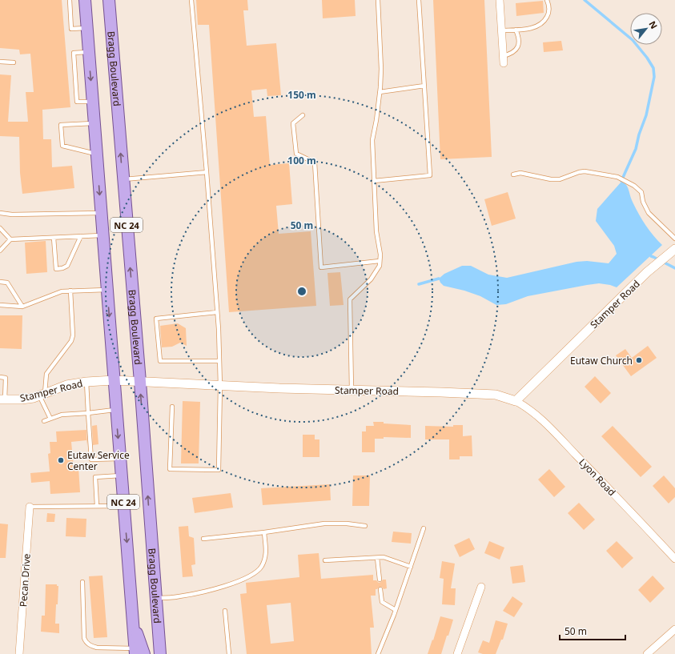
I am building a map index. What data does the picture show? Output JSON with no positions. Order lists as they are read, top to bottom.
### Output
{
  "streets": {
    "main road": ["Bragg Boulevard", "NC 24"],
    "street": ["Stamper Road", "Lyon Road", "Pecan Drive"]
  },
  "crossings": [
    ["Bragg Boulevard", "Stamper Road"],
    ["NC 24", "Stamper Road"],
    ["Stamper Road", "Lyon Road"]
  ],
  "places": ["Eutaw Church", "Eutaw Service Center"],
  "scale_bar": "50 m",
  "north": "top right",
  "rings": ["150 m", "100 m", "50 m"]
}
